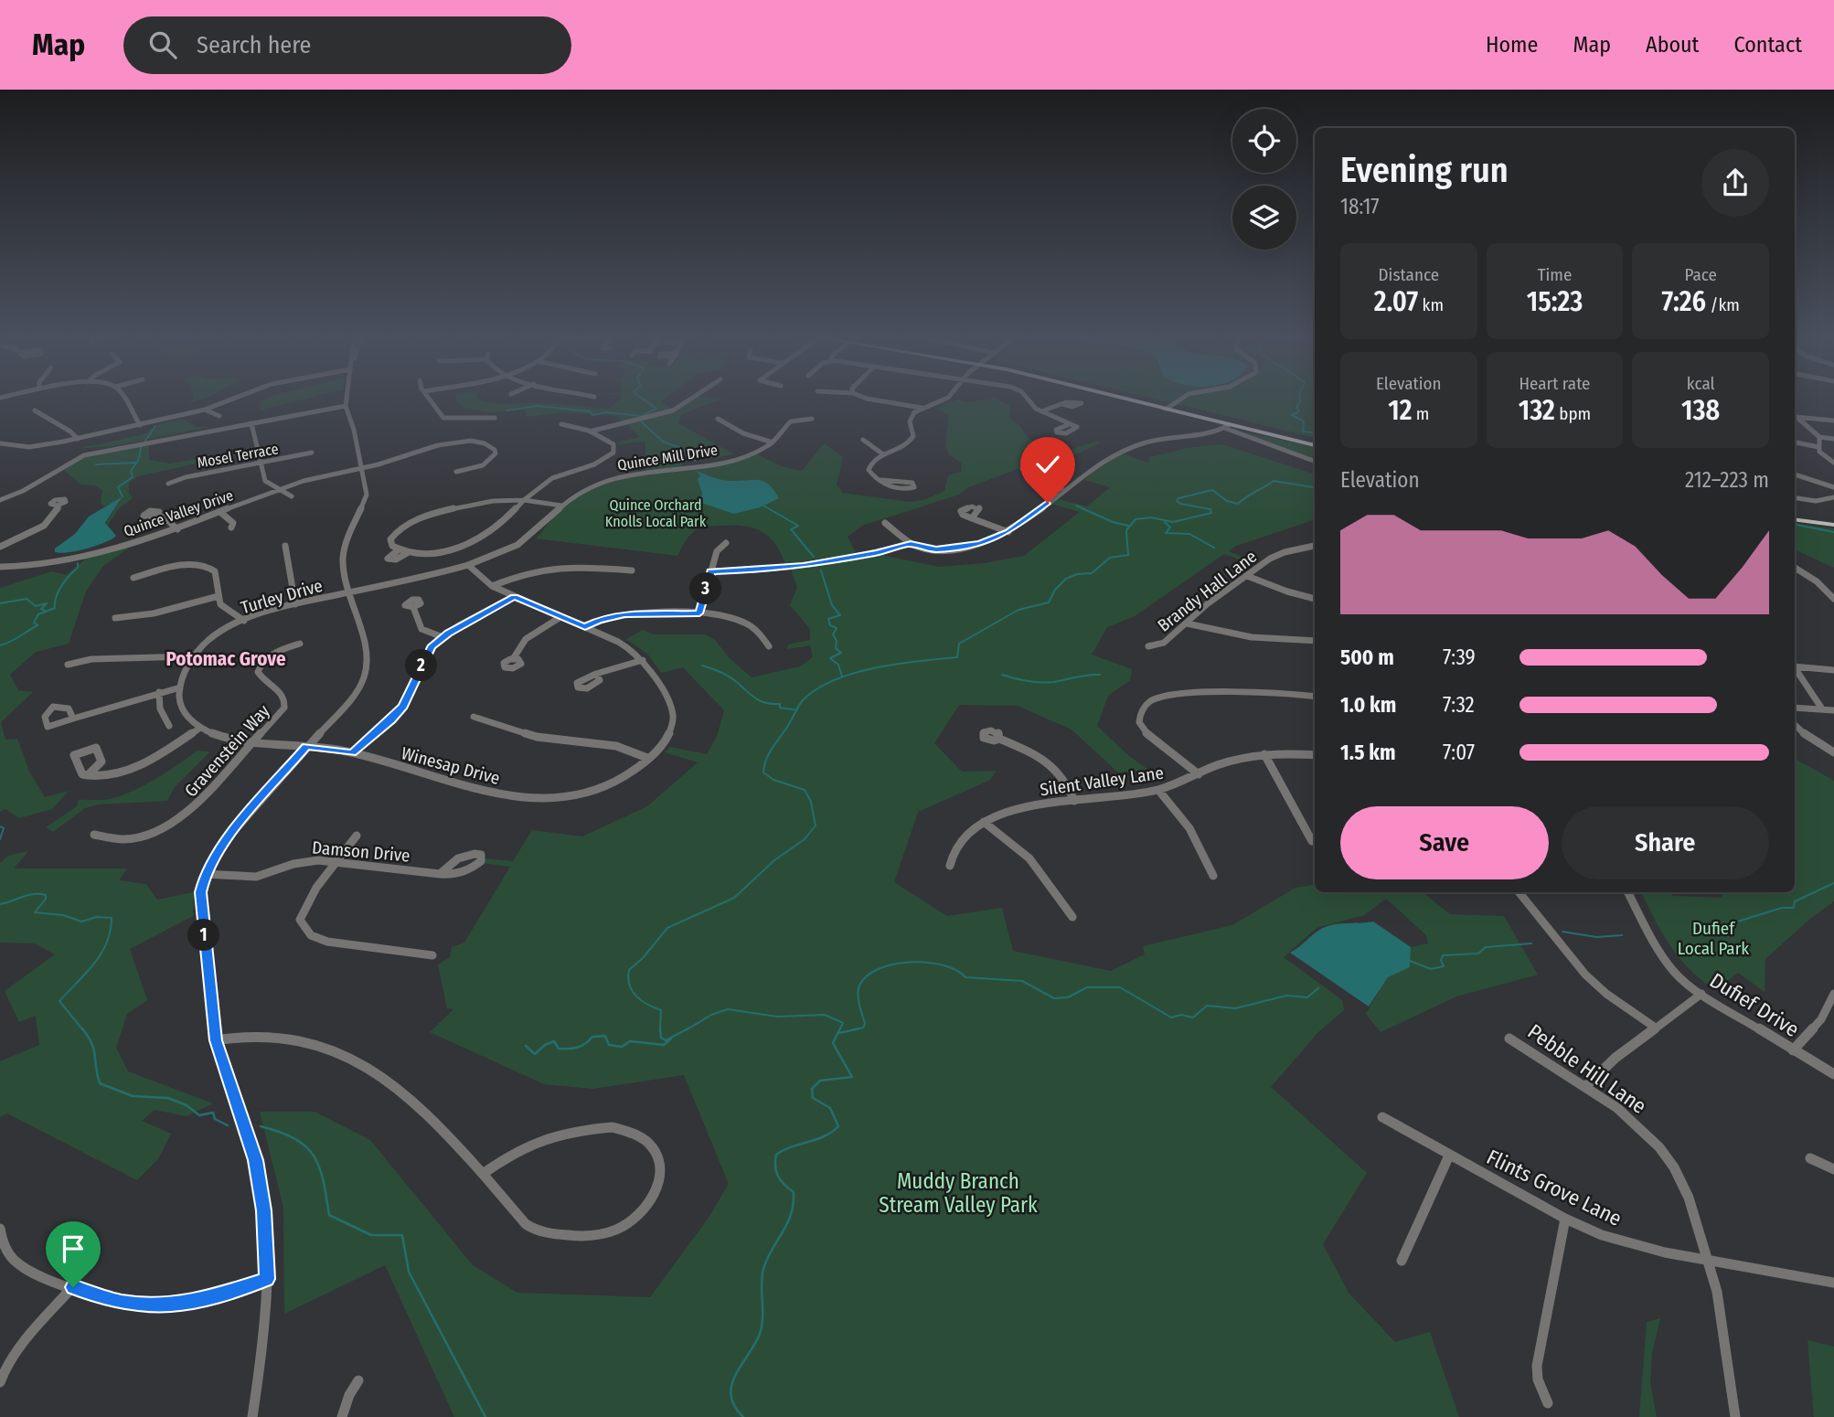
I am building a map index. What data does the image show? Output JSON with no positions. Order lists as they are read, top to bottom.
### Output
{
  "streets": {
    "street": [
      "Mosel Terrace",
      "Quince Mill Drive",
      "Quince Valley Drive",
      "Brandy Hall Lane",
      "Turley Drive",
      "Gravenstein Way",
      "Winesap Drive",
      "Silent Valley Lane",
      "Damson Drive",
      "Dufief Drive",
      "Pebble Hill Lane",
      "Flints Grove Lane"
    ]
  },
  "crossings": [
    ["Quince Mill Drive", "Turley Drive"],
    ["Quince Mill Drive", "Gravenstein Way"],
    ["Quince Mill Drive", "Winesap Drive"],
    ["Turley Drive", "Gravenstein Way"],
    ["Turley Drive", "Winesap Drive"],
    ["Gravenstein Way", "Winesap Drive"],
    ["Pebble Hill Lane", "Flints Grove Lane"]
  ],
  "districts": ["Potomac Grove"],
  "parks": ["Quince Orchard Knolls Local Park", "Dufief Local Park", "Muddy Branch Stream Valley Park"],
  "page": {
    "header": "Map",
    "search": "Search here",
    "nav": [
      "Home",
      "Map",
      "About",
      "Contact"
    ],
    "heading": ["Evening run", "18:17"],
    "stats": [
      ["Distance", "2.07 km"],
      ["Time", "15:23"],
      ["Pace", "7:26 /km"],
      ["Elevation", "12 m"],
      ["Heart rate", "132 bpm"],
      ["kcal", "138"]
    ],
    "chart": ["Elevation", "212–223 m"],
    "pins": ["3", "2", "1"],
    "list": [
      {
        "name": "500 m",
        "note": "7:39"
      },
      {
        "name": "1.0 km",
        "note": "7:32"
      },
      {
        "name": "1.5 km",
        "note": "7:07"
      }
    ],
    "buttons": ["Save", "Share"]
  }
}
